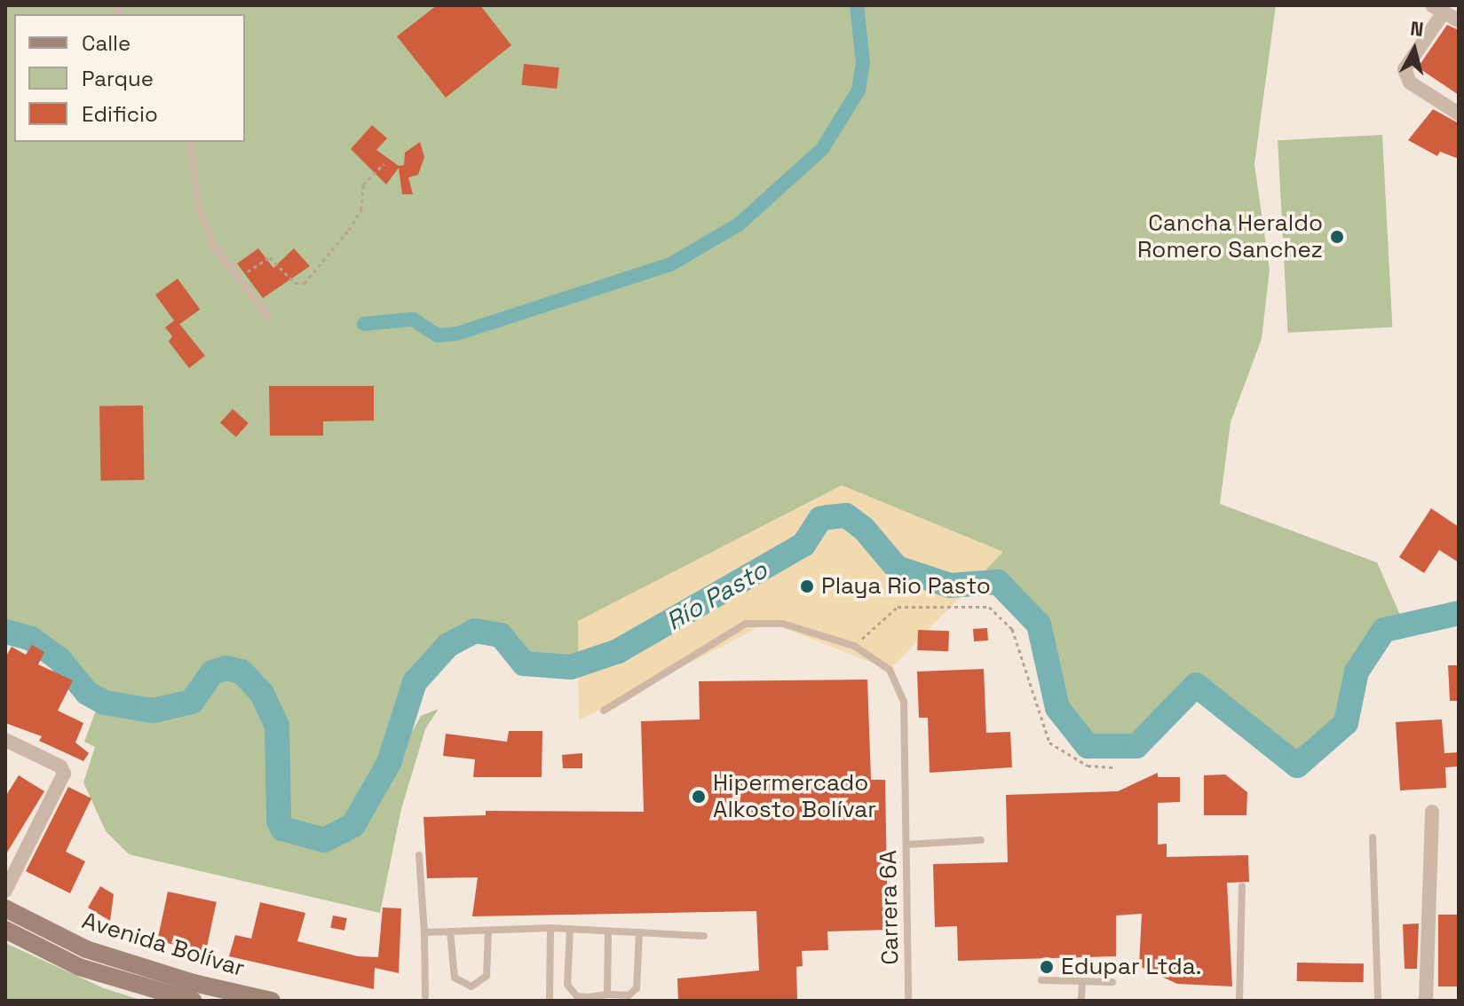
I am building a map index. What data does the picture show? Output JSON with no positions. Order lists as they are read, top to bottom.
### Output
{
  "streets": {
    "main road": ["Avenida Bolívar"],
    "lane": ["Carrera 6A"]
  },
  "water": ["Río Pasto"],
  "places": [
    "Cancha Heraldo Romero Sanchez",
    "Playa Rio Pasto",
    "Hipermercado Alkosto Bolívar",
    "Edupar Ltda."
  ],
  "legend": ["Calle", "Parque", "Edificio"],
  "north": "top"
}
